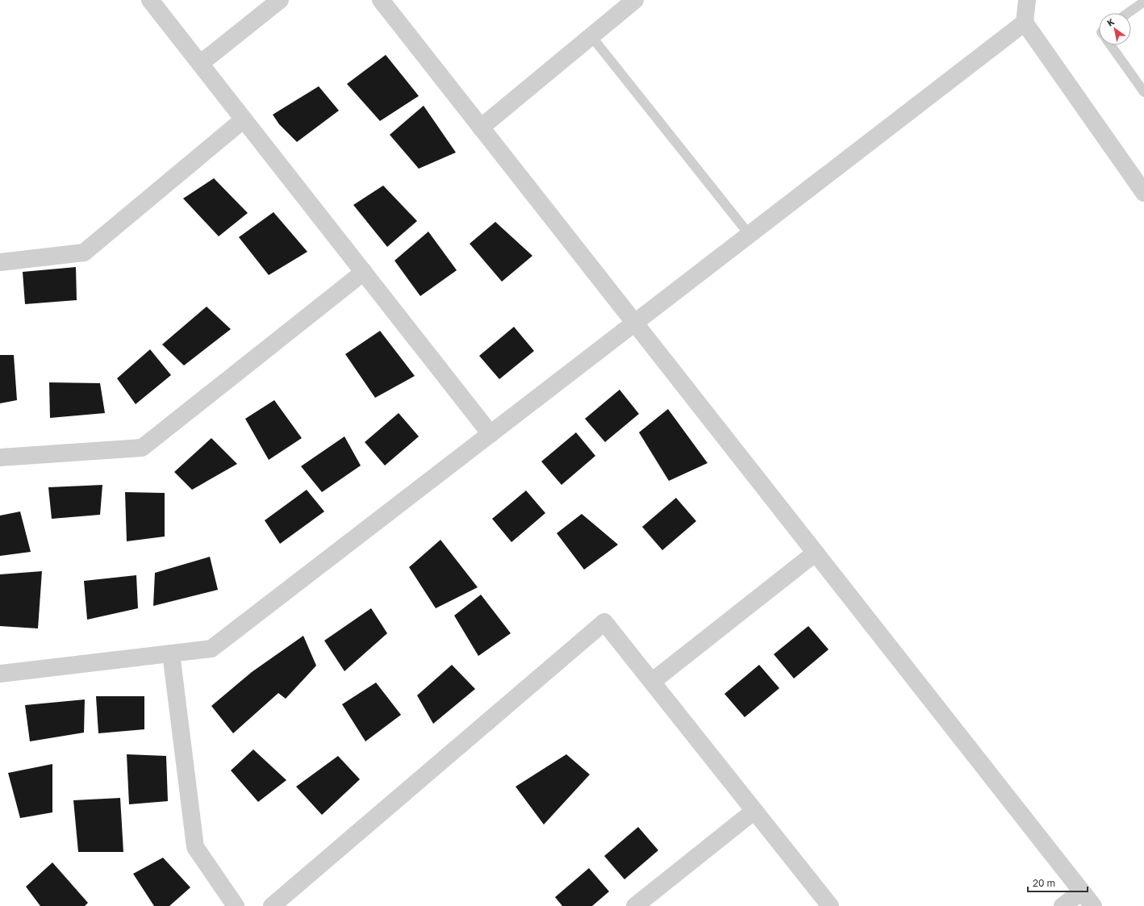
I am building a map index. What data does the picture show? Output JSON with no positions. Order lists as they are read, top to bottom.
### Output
{
  "scale_bar": "20 m",
  "north": "top left"
}
